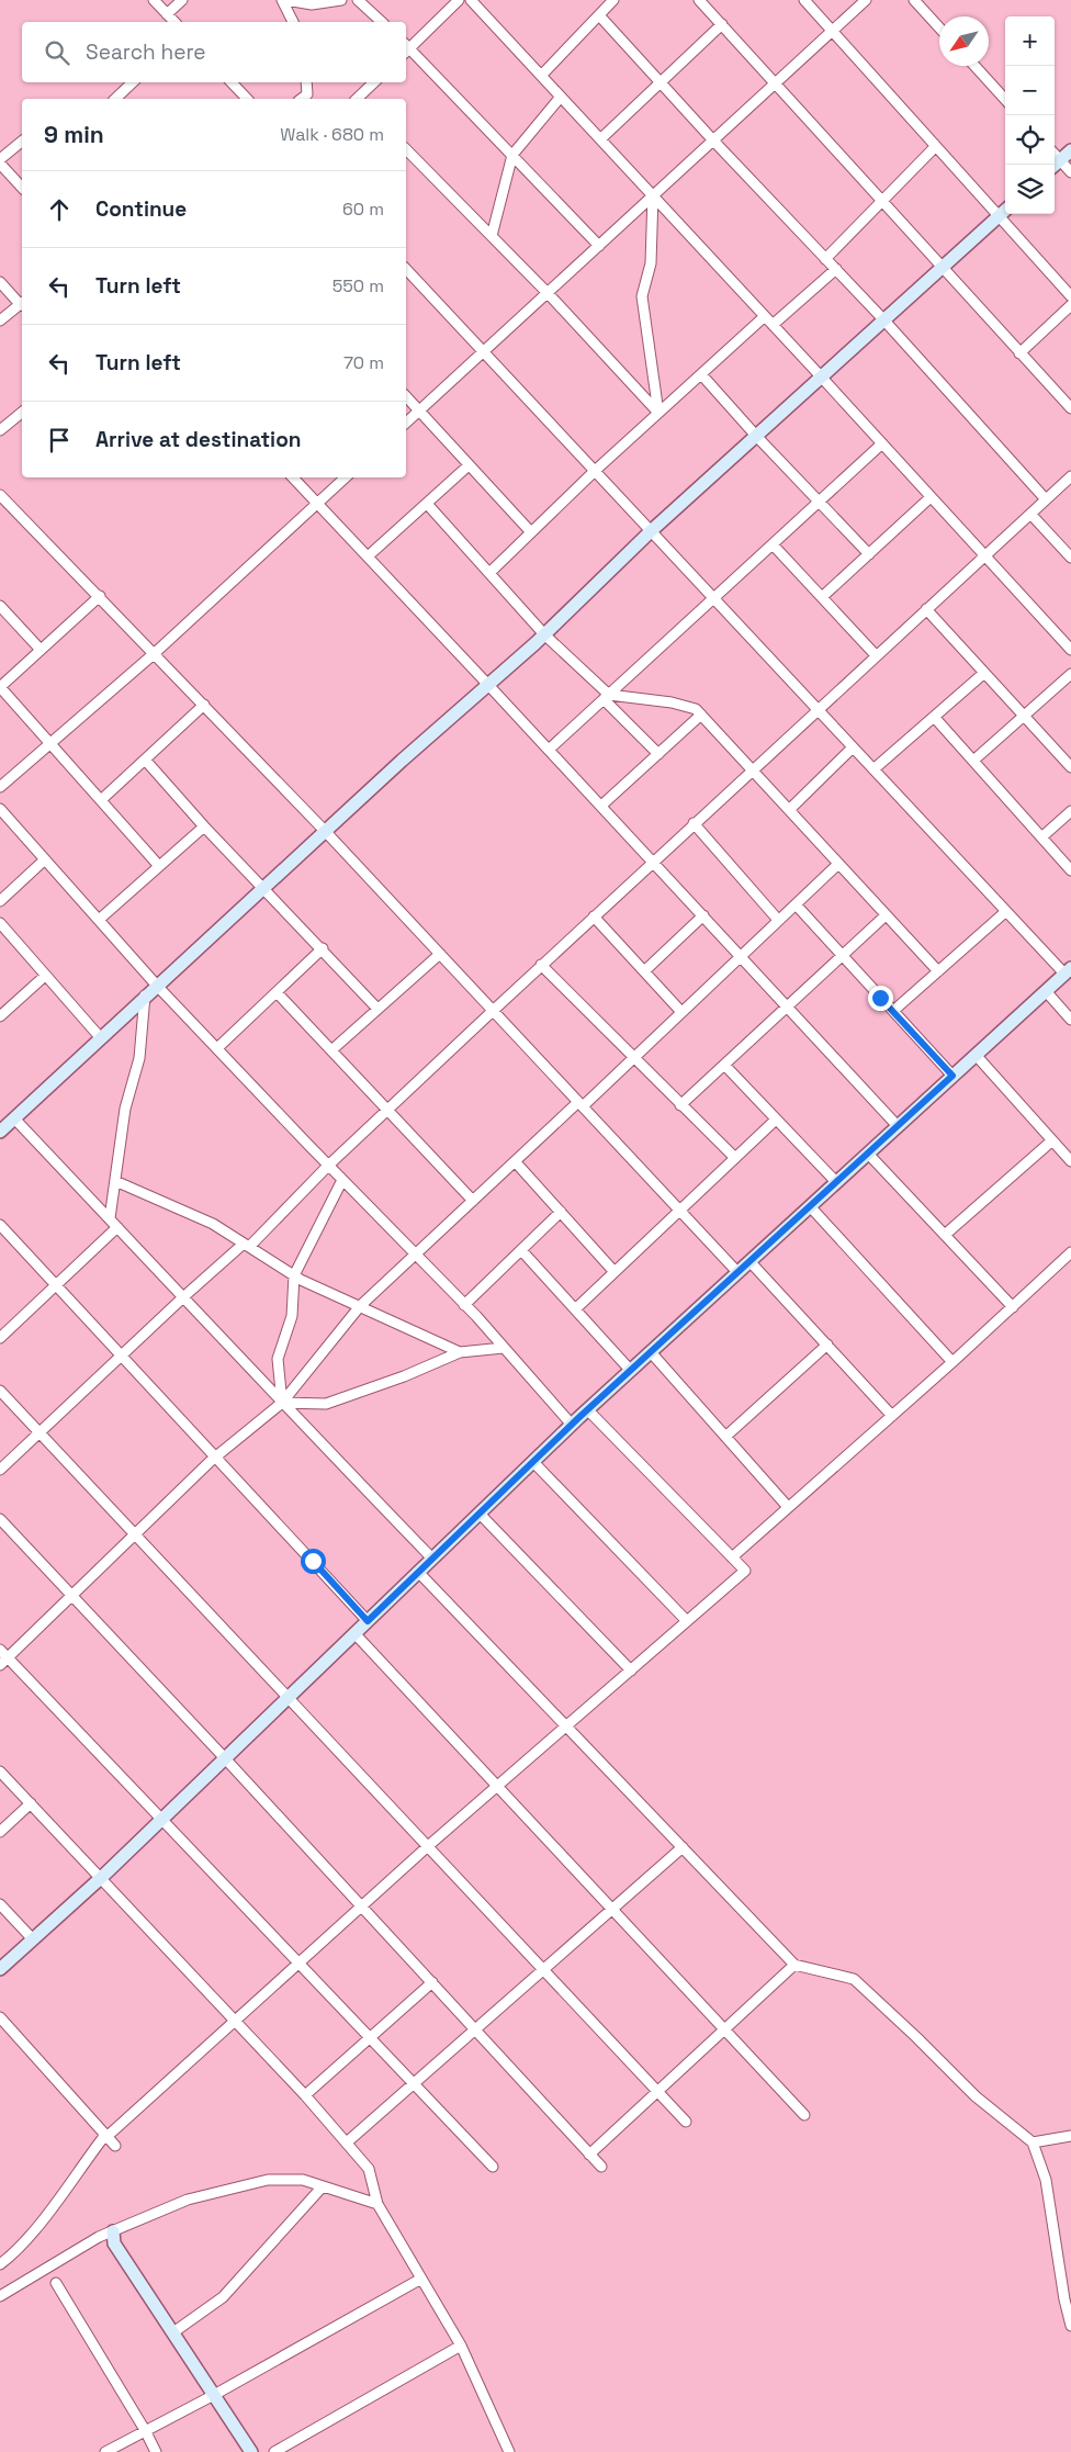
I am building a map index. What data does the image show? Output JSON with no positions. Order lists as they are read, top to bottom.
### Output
{
  "north": "bottom left",
  "page": {
    "map_buttons": ["+", "−"],
    "search": "Search here",
    "heading": ["9 min", "Walk · 680 m"],
    "list": [
      ["Continue", "60 m"],
      ["Turn left", "550 m"],
      ["Turn left", "70 m"],
      "Arrive at destination"
    ]
  }
}
